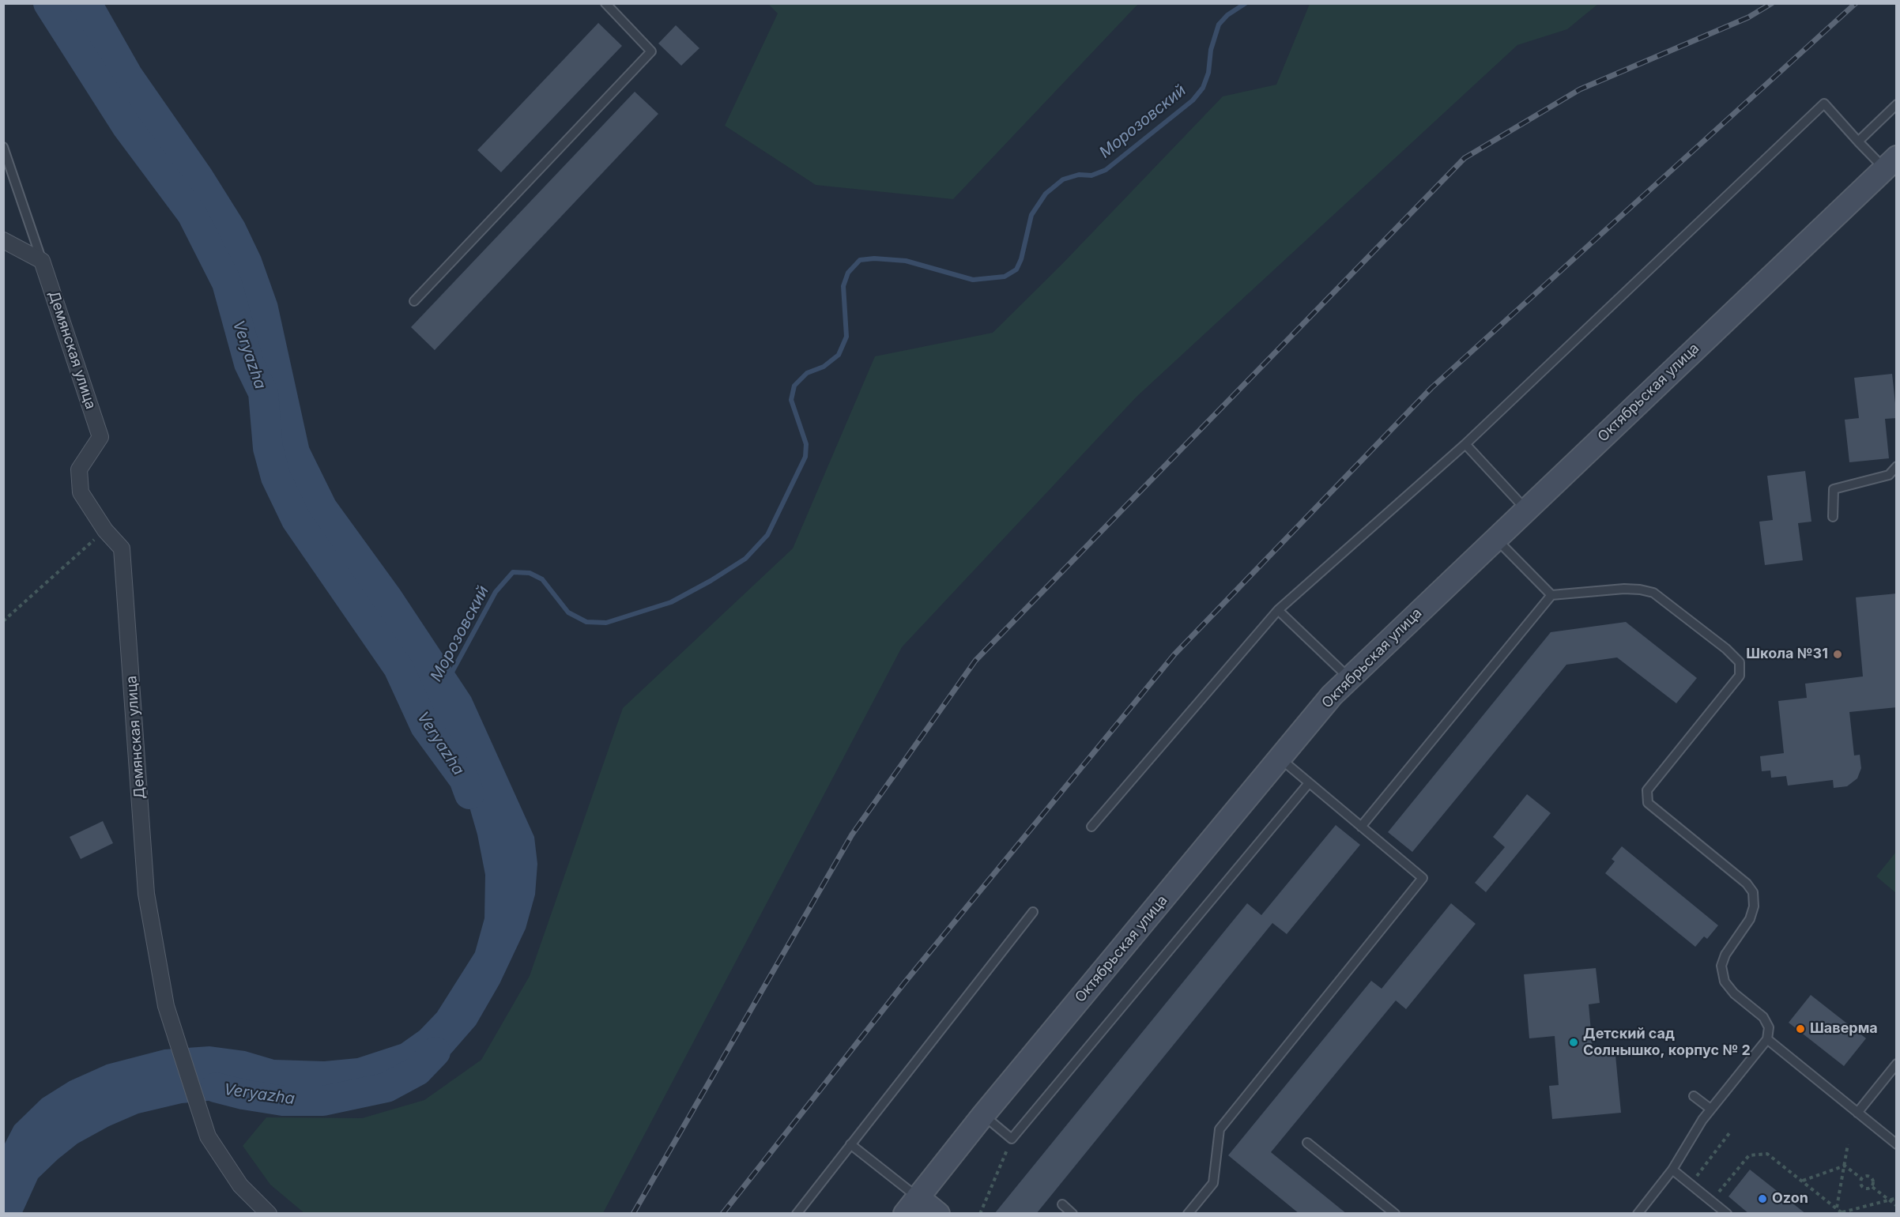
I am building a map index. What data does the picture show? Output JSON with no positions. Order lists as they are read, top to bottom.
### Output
{
  "streets": {
    "main road": ["Октябрьская улица"],
    "street": ["Демянская улица"]
  },
  "water": ["Морозовский", "Veryazha"],
  "places": [
    "Школа №31",
    "Шаверма",
    "Детский сад Солнышко, корпус № 2",
    "Ozon"
  ]
}
